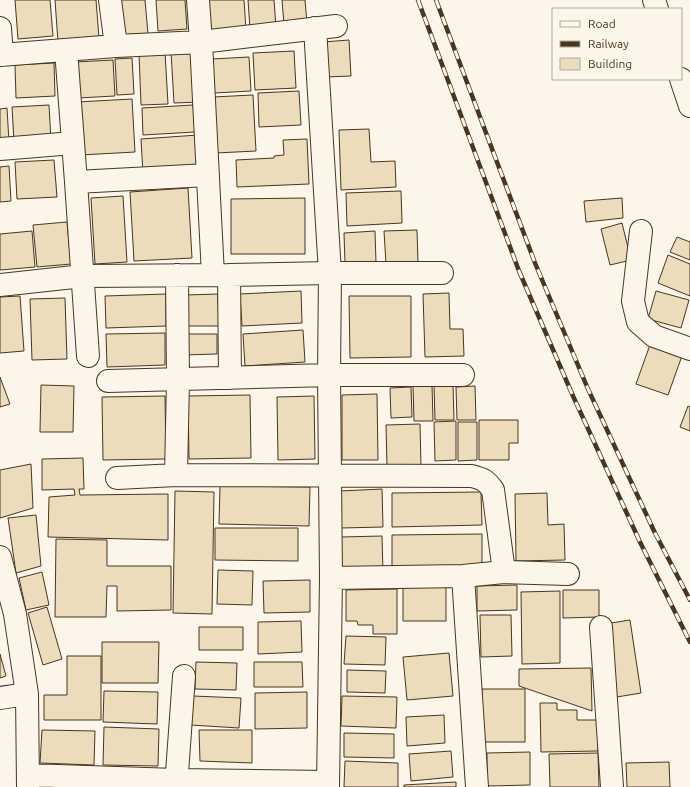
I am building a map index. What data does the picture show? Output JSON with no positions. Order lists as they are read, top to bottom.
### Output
{
  "legend": ["Road", "Railway", "Building"]
}
